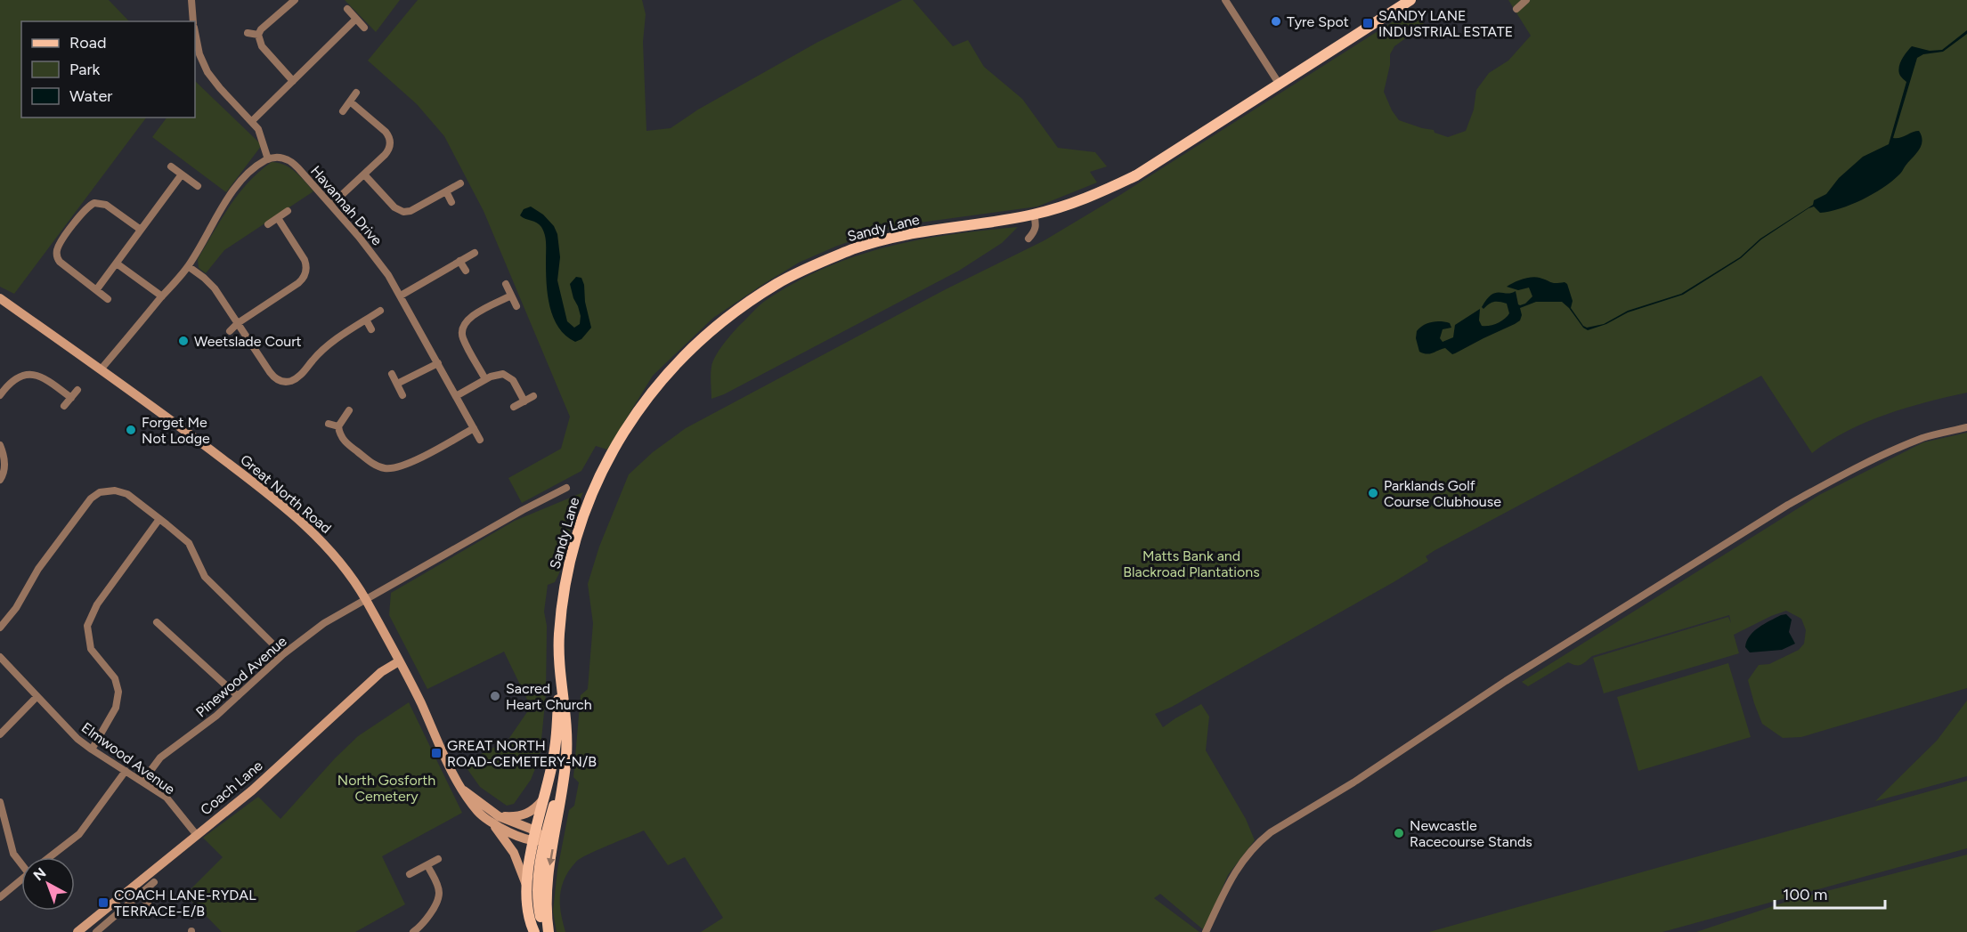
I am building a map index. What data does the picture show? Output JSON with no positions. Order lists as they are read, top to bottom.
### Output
{
  "streets": {
    "main road": ["Sandy Lane", "Great North Road", "Coach Lane"],
    "street": ["Havannah Drive", "Pinewood Avenue", "Elmwood Avenue"]
  },
  "crossings": [
    ["Sandy Lane", "Great North Road"],
    ["Sandy Lane", "Pinewood Avenue"],
    ["Great North Road", "Pinewood Avenue"],
    ["Great North Road", "Coach Lane"],
    ["Pinewood Avenue", "Elmwood Avenue"],
    ["Elmwood Avenue", "Coach Lane"]
  ],
  "parks": ["Matts Bank and Blackroad Plantations", "North Gosforth Cemetery"],
  "places": {
    "other": [
      "Tyre Spot",
      "Weetslade Court",
      "Forget Me Not Lodge",
      "Parklands Golf Course Clubhouse",
      "Sacred Heart Church",
      "Newcastle Racecourse Stands"
    ],
    "transit": ["SANDY LANE INDUSTRIAL ESTATE", "GREAT NORTH ROAD-CEMETERY-N/B", "COACH LANE-RYDAL TERRACE-E/B"]
  },
  "legend": ["Road", "Park", "Water"],
  "scale_bar": "100 m",
  "north": "top left"
}
